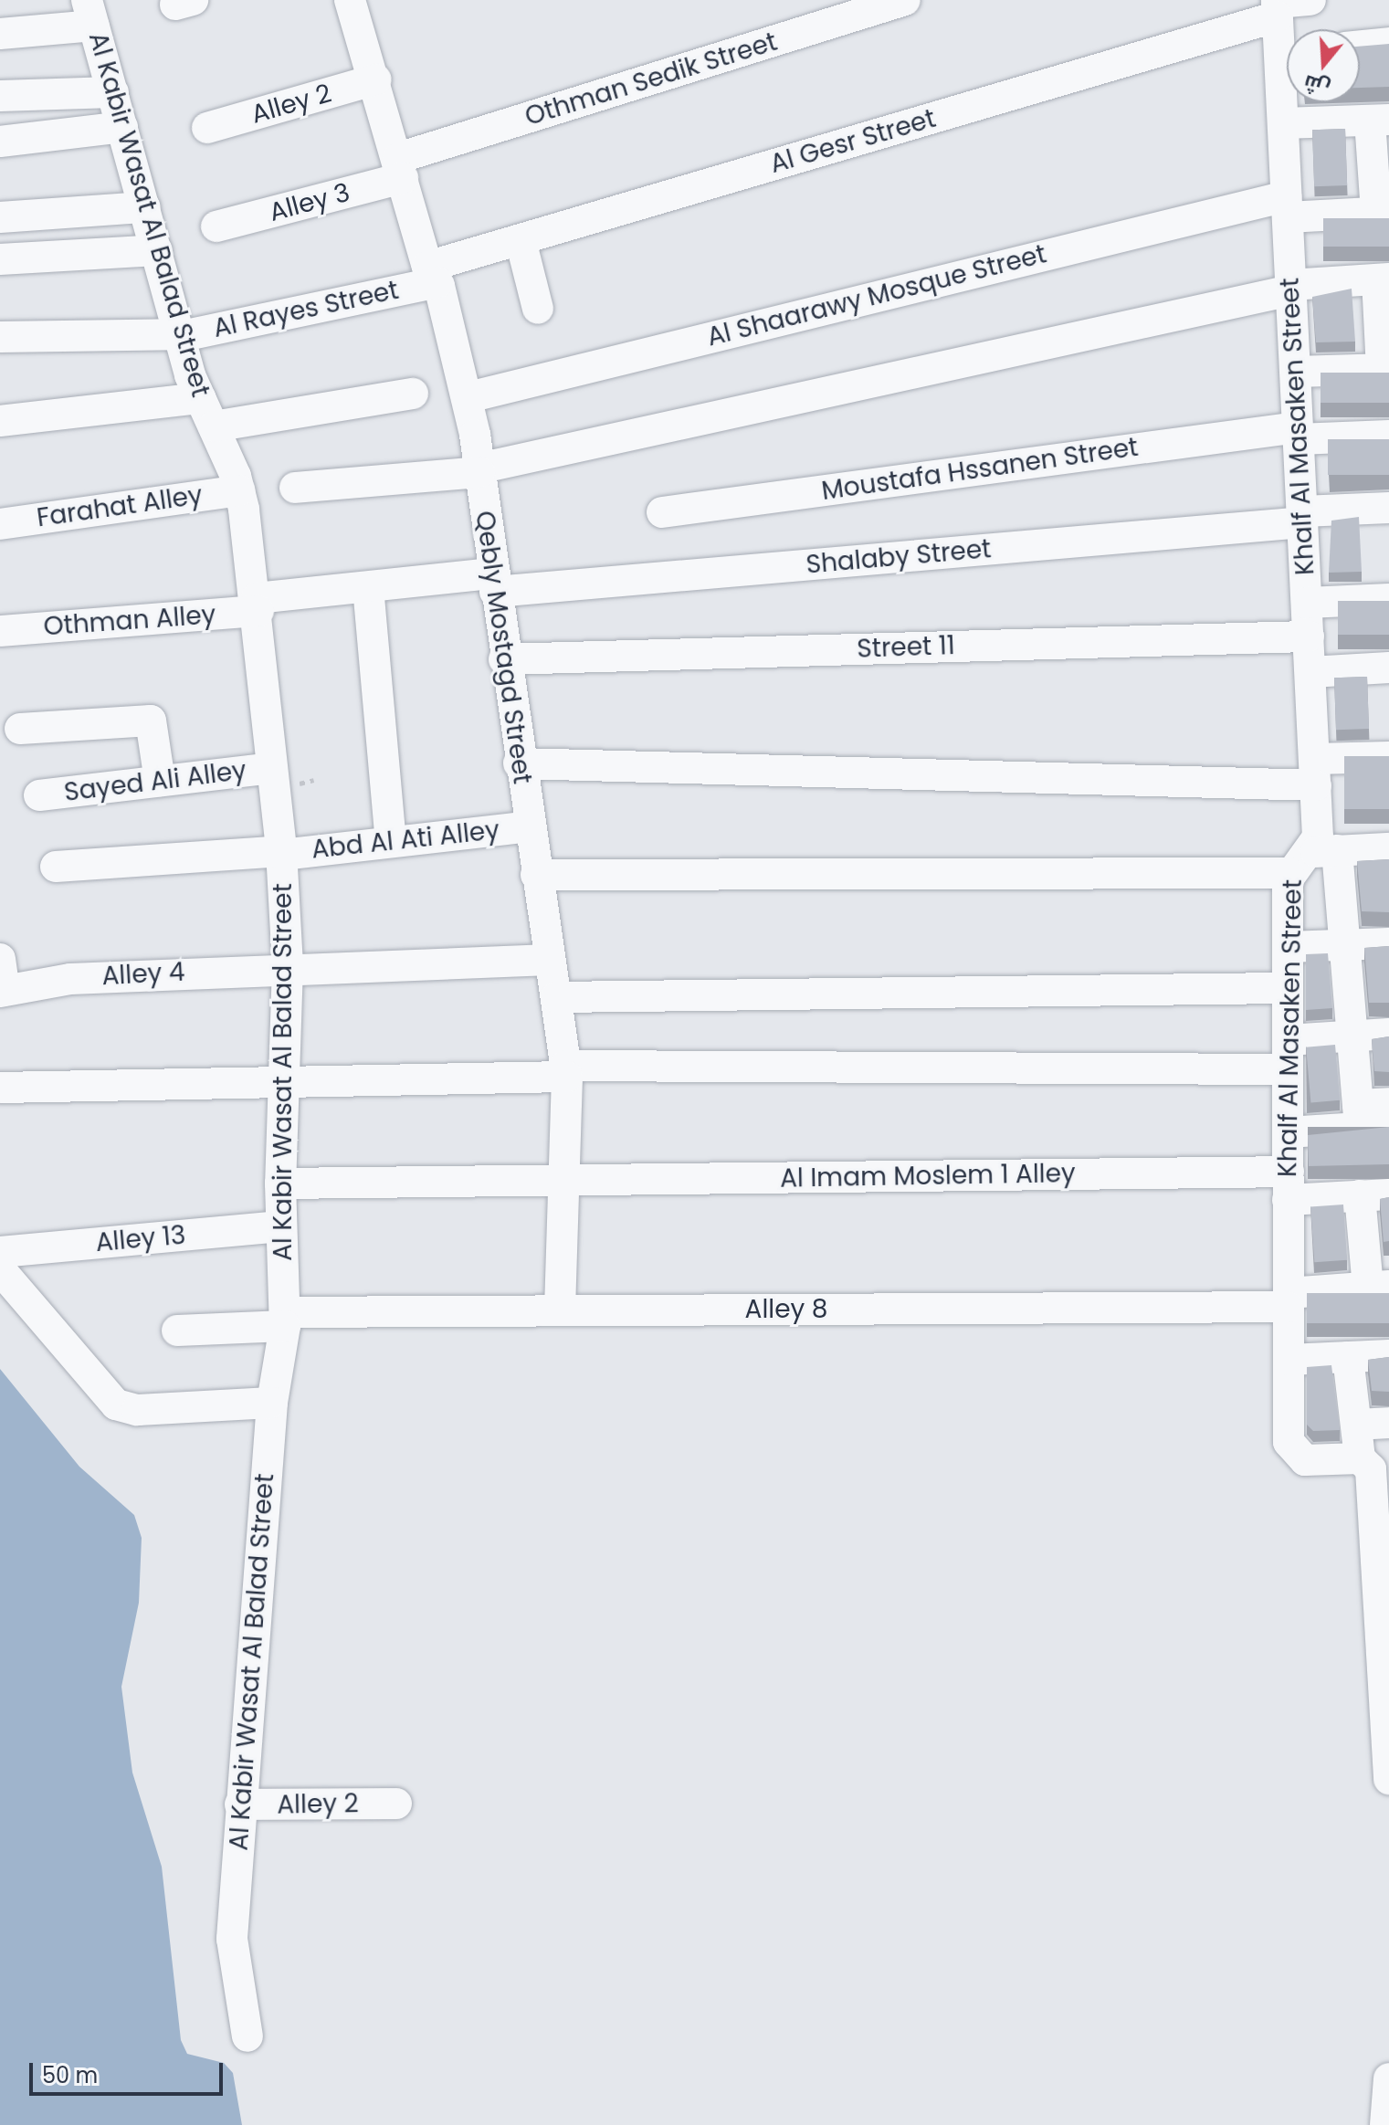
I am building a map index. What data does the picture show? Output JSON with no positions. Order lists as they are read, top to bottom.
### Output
{
  "streets": {
    "street": [
      "Othman Sedik Street",
      "Alley 2",
      "Al Gesr Street",
      "Alley 3",
      "Al Kabir Wasat Al Balad Street",
      "Al Shaarawy Mosque Street",
      "Al Rayes Street",
      "Khalf Al Masaken Street",
      "Moustafa Hssanen Street",
      "Farahat Alley",
      "Shalaby Street",
      "Othman Alley",
      "Qebly Mostagd Street",
      "Street 11",
      "Sayed Ali Alley",
      "Abd Al Ati Alley",
      "Alley 4",
      "Al Imam Moslem 1 Alley",
      "Alley 13",
      "Alley 8"
    ]
  },
  "crossings": [
    ["Othman Sedik Street", "Alley 3"],
    ["Othman Sedik Street", "Qebly Mostagd Street"],
    ["Alley 2", "Al Kabir Wasat Al Balad Street"],
    ["Alley 2", "Qebly Mostagd Street"],
    ["Al Gesr Street", "Al Rayes Street"],
    ["Al Gesr Street", "Khalf Al Masaken Street"],
    ["Al Gesr Street", "Qebly Mostagd Street"],
    ["Alley 3", "Qebly Mostagd Street"],
    ["Al Kabir Wasat Al Balad Street", "Al Rayes Street"],
    ["Al Kabir Wasat Al Balad Street", "Farahat Alley"],
    ["Al Kabir Wasat Al Balad Street", "Othman Alley"],
    ["Al Kabir Wasat Al Balad Street", "Sayed Ali Alley"],
    ["Al Kabir Wasat Al Balad Street", "Abd Al Ati Alley"],
    ["Al Kabir Wasat Al Balad Street", "Alley 4"],
    ["Al Kabir Wasat Al Balad Street", "Al Imam Moslem 1 Alley"],
    ["Al Kabir Wasat Al Balad Street", "Alley 13"],
    ["Al Kabir Wasat Al Balad Street", "Alley 8"],
    ["Al Shaarawy Mosque Street", "Khalf Al Masaken Street"],
    ["Al Shaarawy Mosque Street", "Qebly Mostagd Street"],
    ["Al Rayes Street", "Qebly Mostagd Street"],
    ["Khalf Al Masaken Street", "Moustafa Hssanen Street"],
    ["Khalf Al Masaken Street", "Shalaby Street"],
    ["Khalf Al Masaken Street", "Street 11"],
    ["Khalf Al Masaken Street", "Al Imam Moslem 1 Alley"],
    ["Khalf Al Masaken Street", "Alley 8"],
    ["Shalaby Street", "Othman Alley"],
    ["Shalaby Street", "Qebly Mostagd Street"],
    ["Othman Alley", "Qebly Mostagd Street"],
    ["Qebly Mostagd Street", "Street 11"],
    ["Qebly Mostagd Street", "Abd Al Ati Alley"],
    ["Qebly Mostagd Street", "Al Imam Moslem 1 Alley"],
    ["Qebly Mostagd Street", "Alley 8"]
  ],
  "scale_bar": "50 m",
  "north": "bottom"
}
